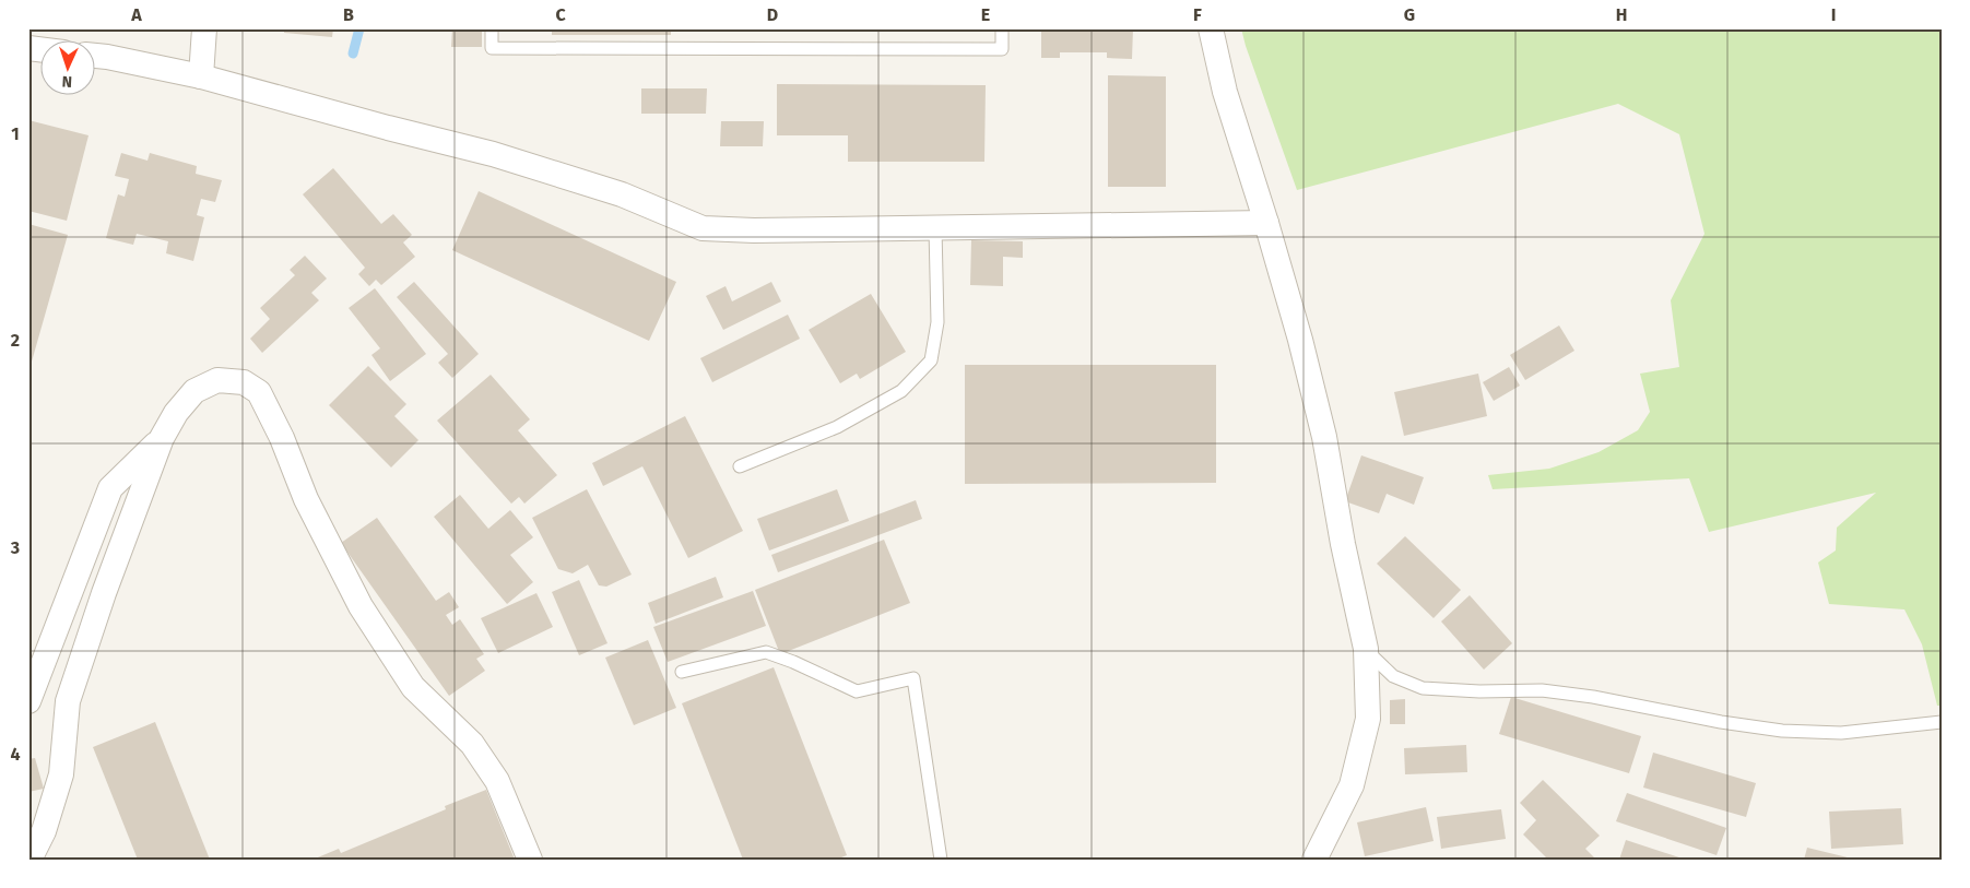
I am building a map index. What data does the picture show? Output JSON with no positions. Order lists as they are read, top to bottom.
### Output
{
  "north": "bottom",
  "grid": {
    "columns": [
      "A",
      "B",
      "C",
      "D",
      "E",
      "F",
      "G",
      "H",
      "I"
    ],
    "rows": [
      "1",
      "2",
      "3",
      "4"
    ]
  }
}
